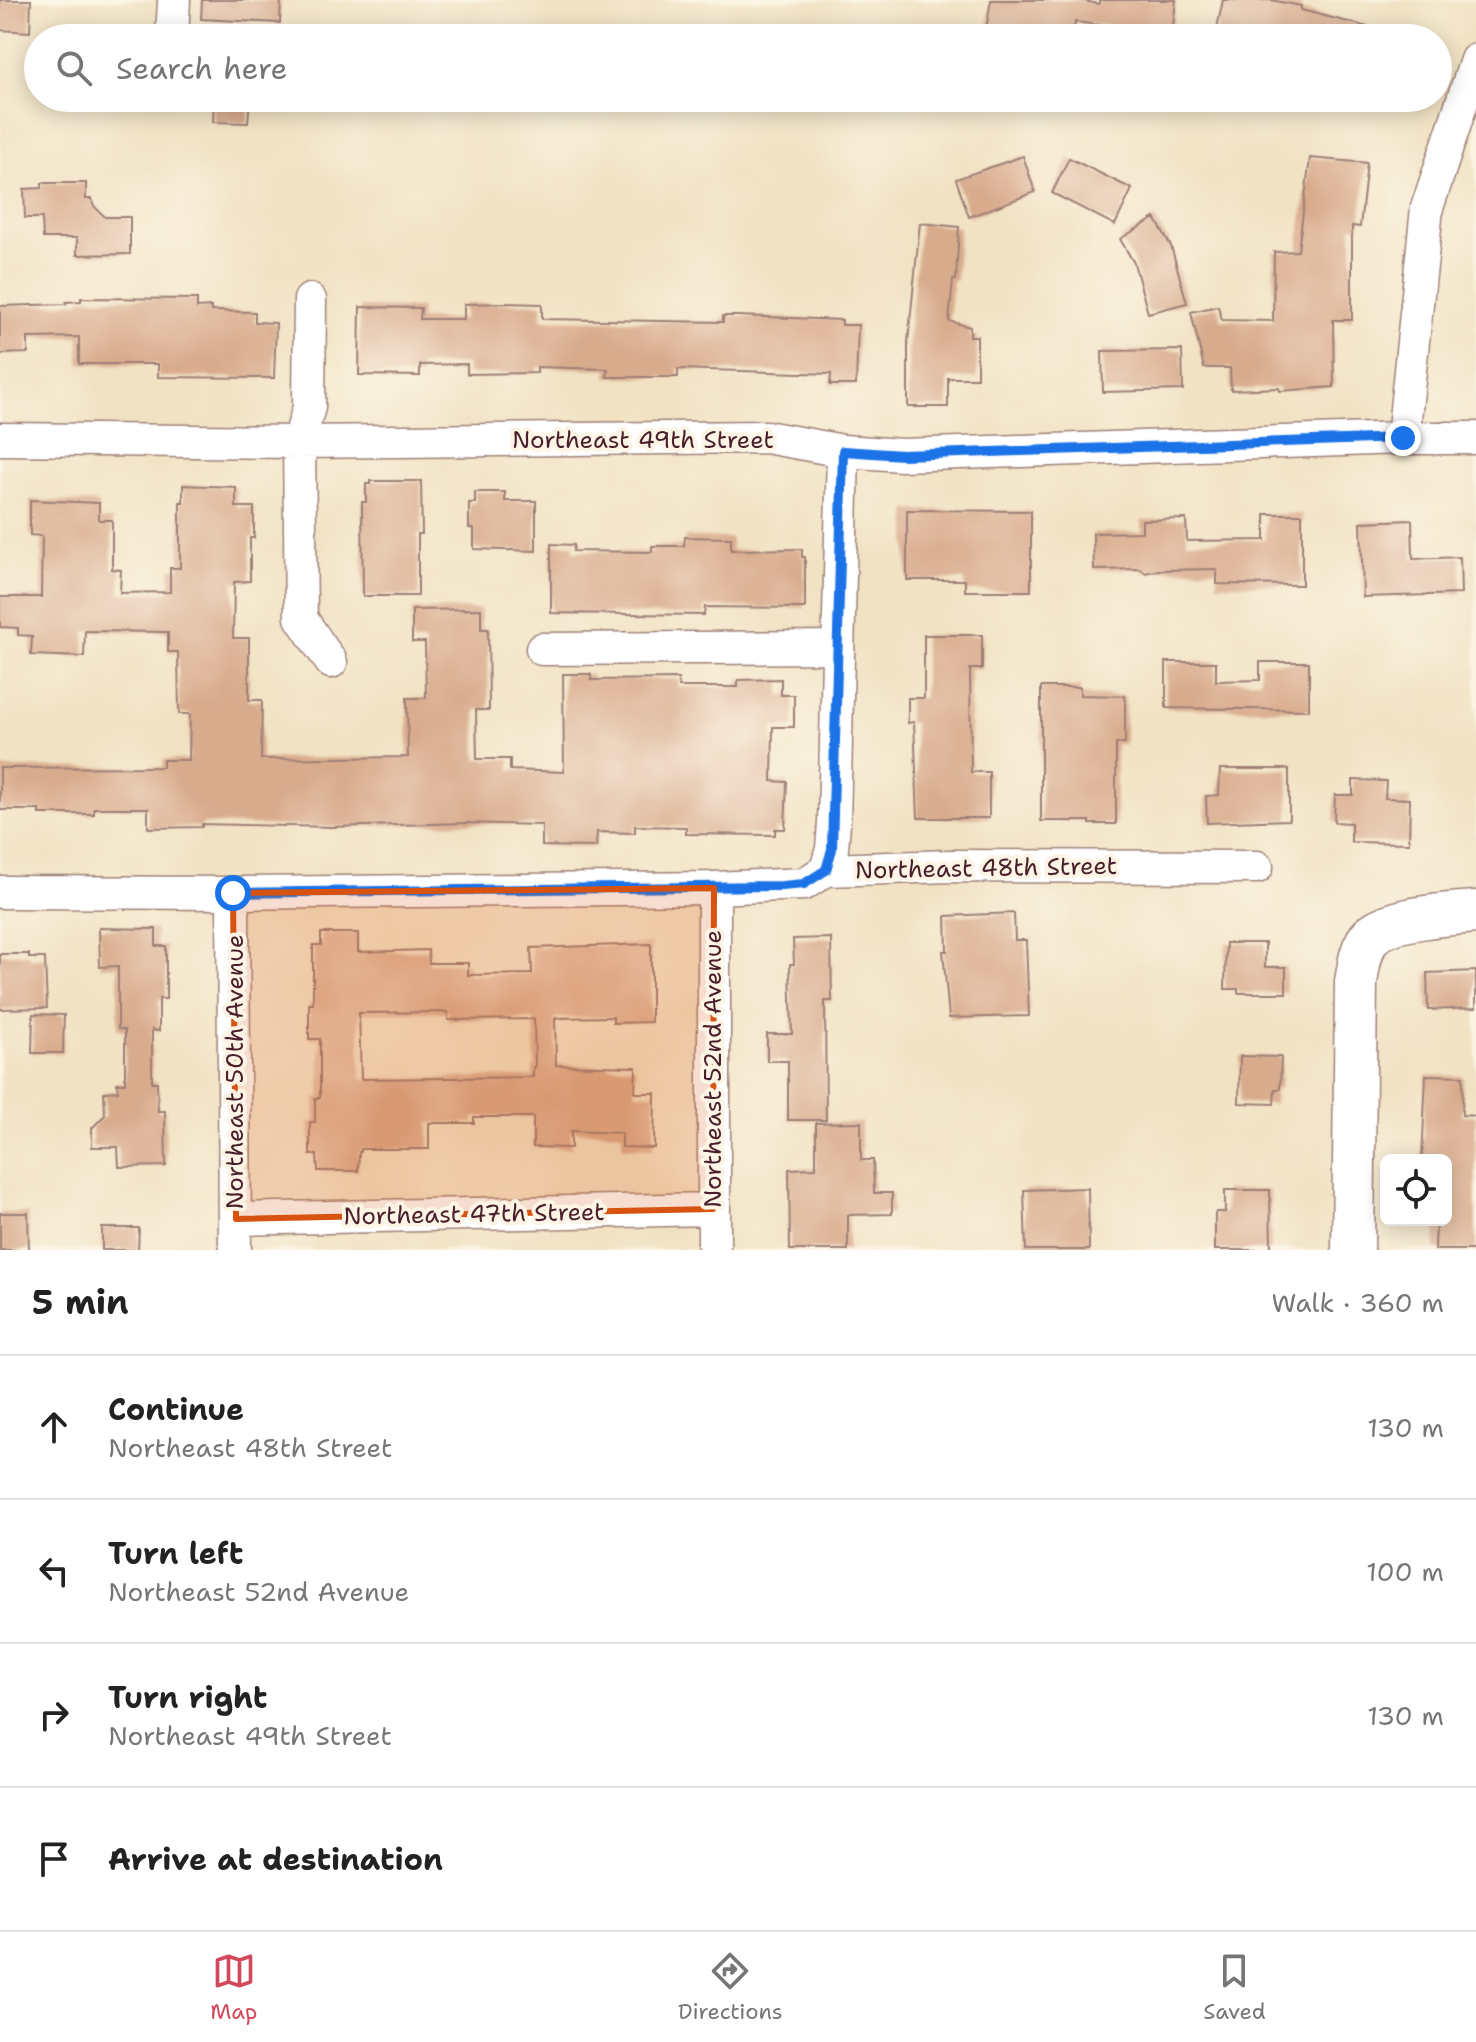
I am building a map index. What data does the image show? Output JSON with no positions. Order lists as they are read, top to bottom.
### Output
{
  "streets": {
    "street": [
      "Northeast 49th Street",
      "Northeast 48th Street",
      "Northeast 52nd Avenue",
      "Northeast 50th Avenue",
      "Northeast 47th Street"
    ]
  },
  "crossings": [
    ["Northeast 48th Street", "Northeast 52nd Avenue"],
    ["Northeast 48th Street", "Northeast 50th Avenue"],
    ["Northeast 52nd Avenue", "Northeast 47th Street"],
    ["Northeast 50th Avenue", "Northeast 47th Street"]
  ],
  "page": {
    "search": "Search here",
    "heading": ["5 min", "Walk · 360 m"],
    "list": [
      ["Continue", "Northeast 48th Street", "130 m"],
      ["Turn left", "Northeast 52nd Avenue", "100 m"],
      ["Turn right", "Northeast 49th Street", "130 m"],
      "Arrive at destination"
    ],
    "nav": ["Map", "Directions", "Saved"]
  }
}
